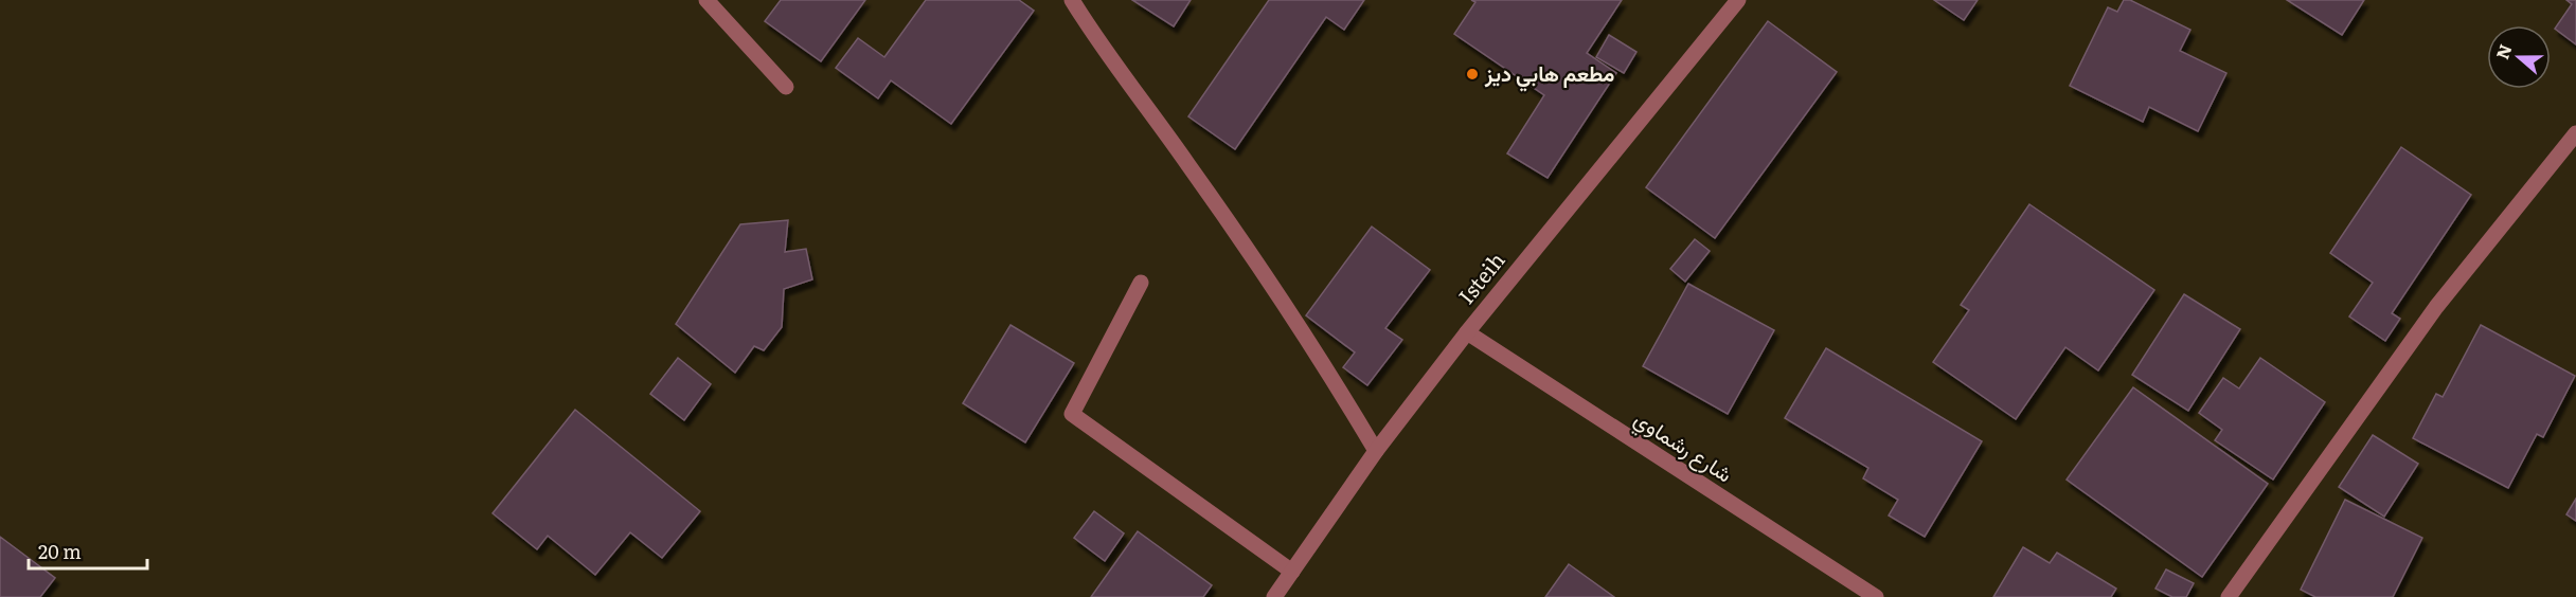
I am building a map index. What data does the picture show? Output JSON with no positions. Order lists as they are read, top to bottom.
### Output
{
  "streets": {
    "street": ["Isteih", "شارع رشماوي"]
  },
  "crossings": [
    ["Isteih", "شارع رشماوي"]
  ],
  "places": ["مطعم هابي ديز"],
  "scale_bar": "20 m",
  "north": "left"
}
